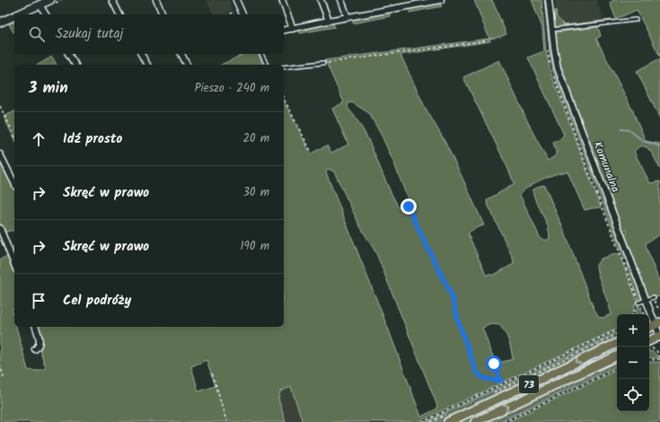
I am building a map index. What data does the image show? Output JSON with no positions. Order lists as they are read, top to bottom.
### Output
{
  "streets": {
    "main road": ["73"],
    "street": ["Komunalna"]
  },
  "page": {
    "search": "Szukaj tutaj",
    "heading": ["3 min", "Pieszo · 240 m"],
    "list": [
      ["Idź prosto", "20 m"],
      ["Skręć w prawo", "30 m"],
      ["Skręć w prawo", "190 m"],
      "Cel podróży"
    ],
    "map_buttons": ["+", "−"]
  }
}
